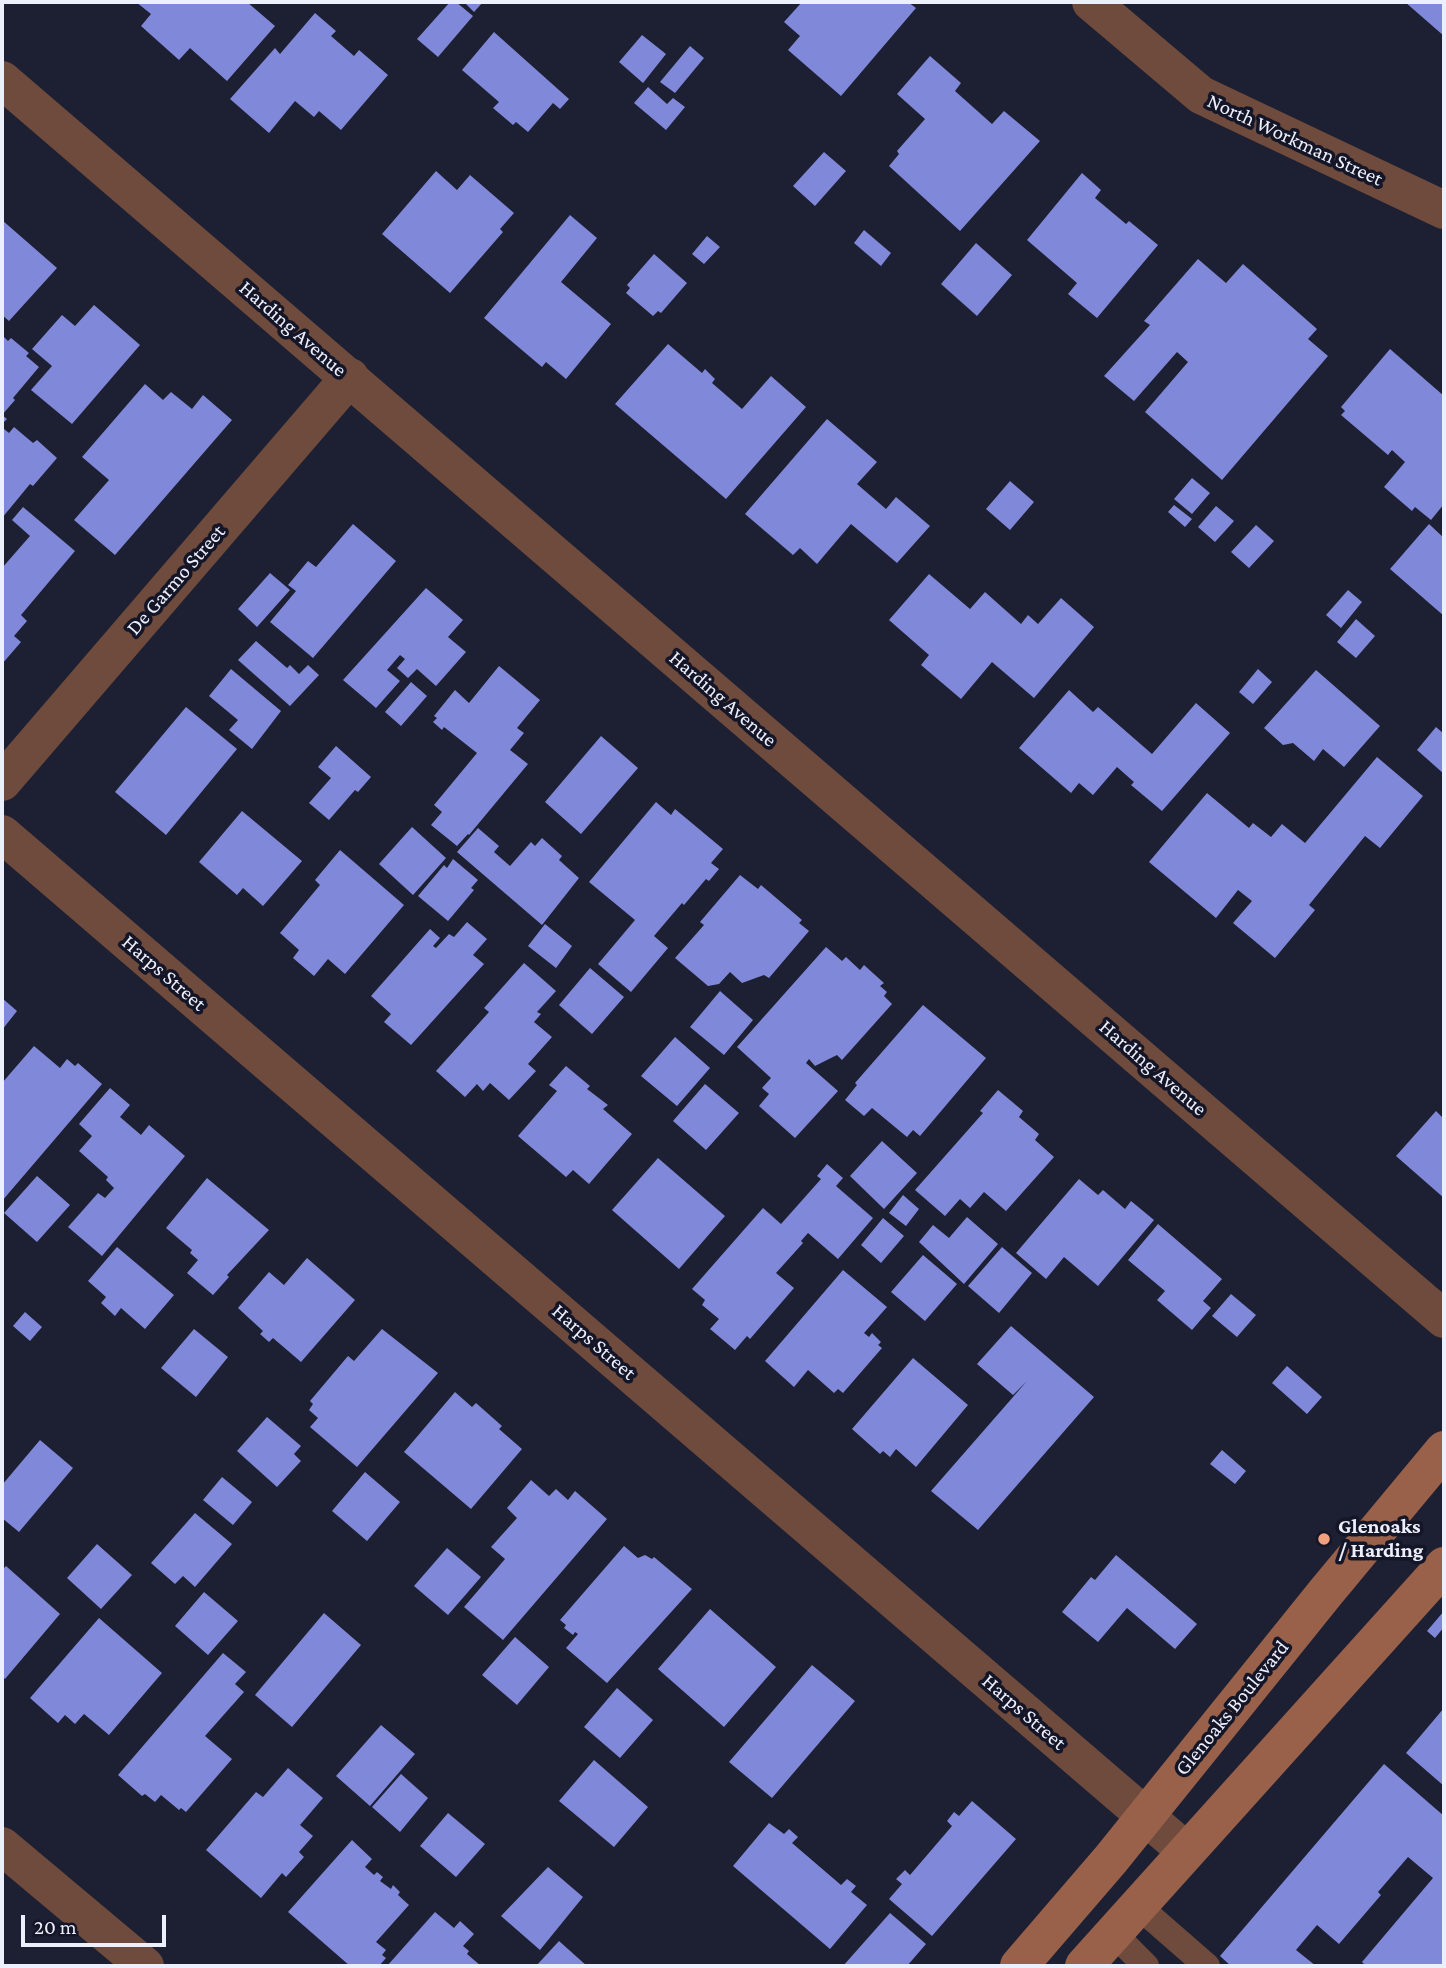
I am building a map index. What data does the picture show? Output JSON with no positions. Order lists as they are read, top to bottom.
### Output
{
  "streets": {
    "main road": ["Glenoaks Boulevard"],
    "street": [
      "North Workman Street",
      "Harding Avenue",
      "De Garmo Street",
      "Harps Street"
    ]
  },
  "crossings": [
    ["Harding Avenue", "De Garmo Street"],
    ["Harps Street", "Glenoaks Boulevard"]
  ],
  "places": ["Glenoaks / Harding"],
  "scale_bar": "20 m"
}
